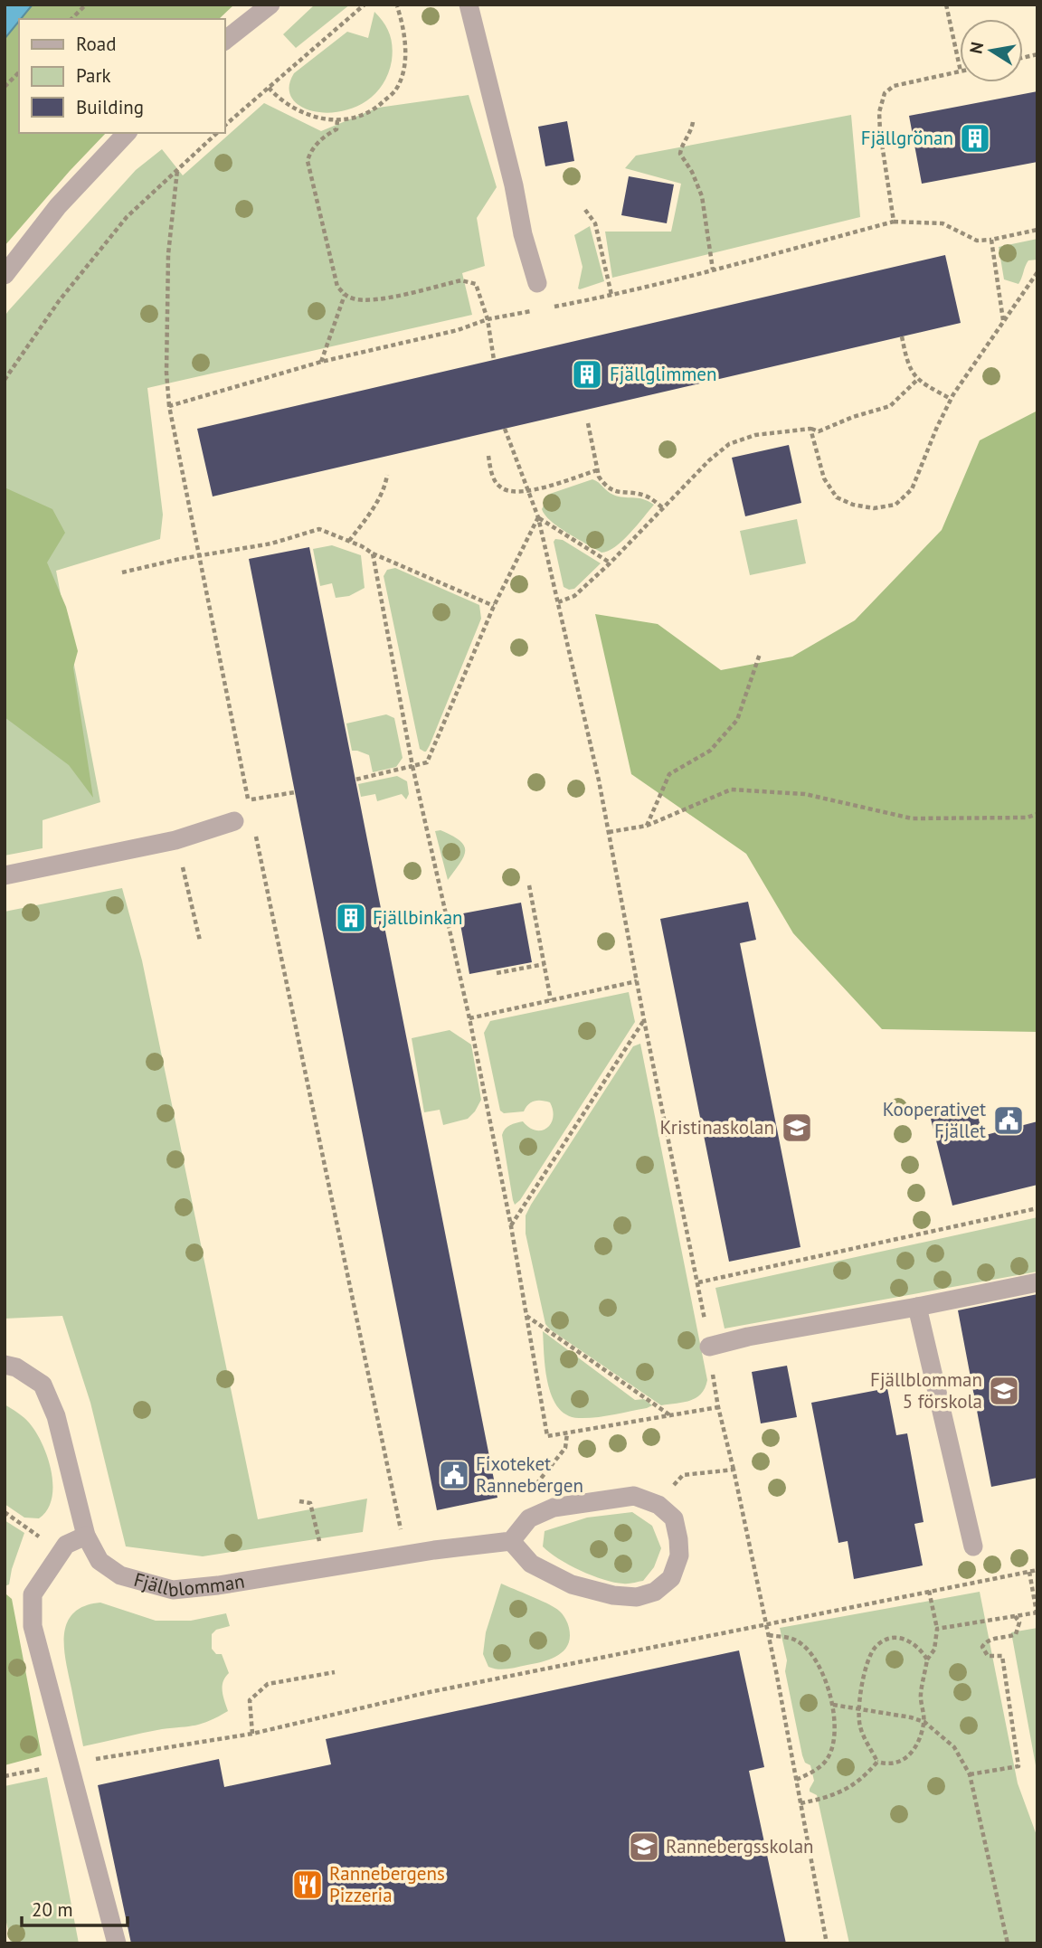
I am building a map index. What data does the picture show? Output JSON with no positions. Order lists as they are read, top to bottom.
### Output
{
  "streets": {
    "street": ["Fjällblomman"]
  },
  "places": {
    "building": ["Fjällgrönan", "Fjällglimmen", "Fjällbinkan"],
    "public building": ["Kooperativet Fjället", "Fixoteket Rannebergen"],
    "school or university": ["Kristinaskolan", "Fjällblomman 5 förskola", "Rannebergsskolan"],
    "restaurant": ["Rannebergens Pizzeria"]
  },
  "legend": ["Road", "Park", "Building"],
  "scale_bar": "20 m",
  "north": "left"
}
